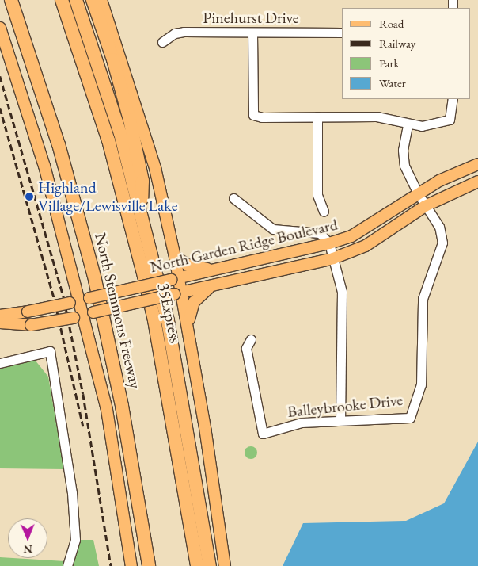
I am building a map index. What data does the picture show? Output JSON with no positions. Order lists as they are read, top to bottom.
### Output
{
  "streets": {
    "highway": ["North Stemmons Freeway", "35Express"],
    "main road": ["North Garden Ridge Boulevard"],
    "street": ["Pinehurst Drive", "Balleybrooke Drive"]
  },
  "crossings": [
    ["North Garden Ridge Boulevard", "North Stemmons Freeway"],
    ["North Garden Ridge Boulevard", "Balleybrooke Drive"]
  ],
  "places": ["Highland Village/Lewisville Lake"],
  "legend": [
    "Road",
    "Railway",
    "Park",
    "Water"
  ],
  "north": "bottom"
}
